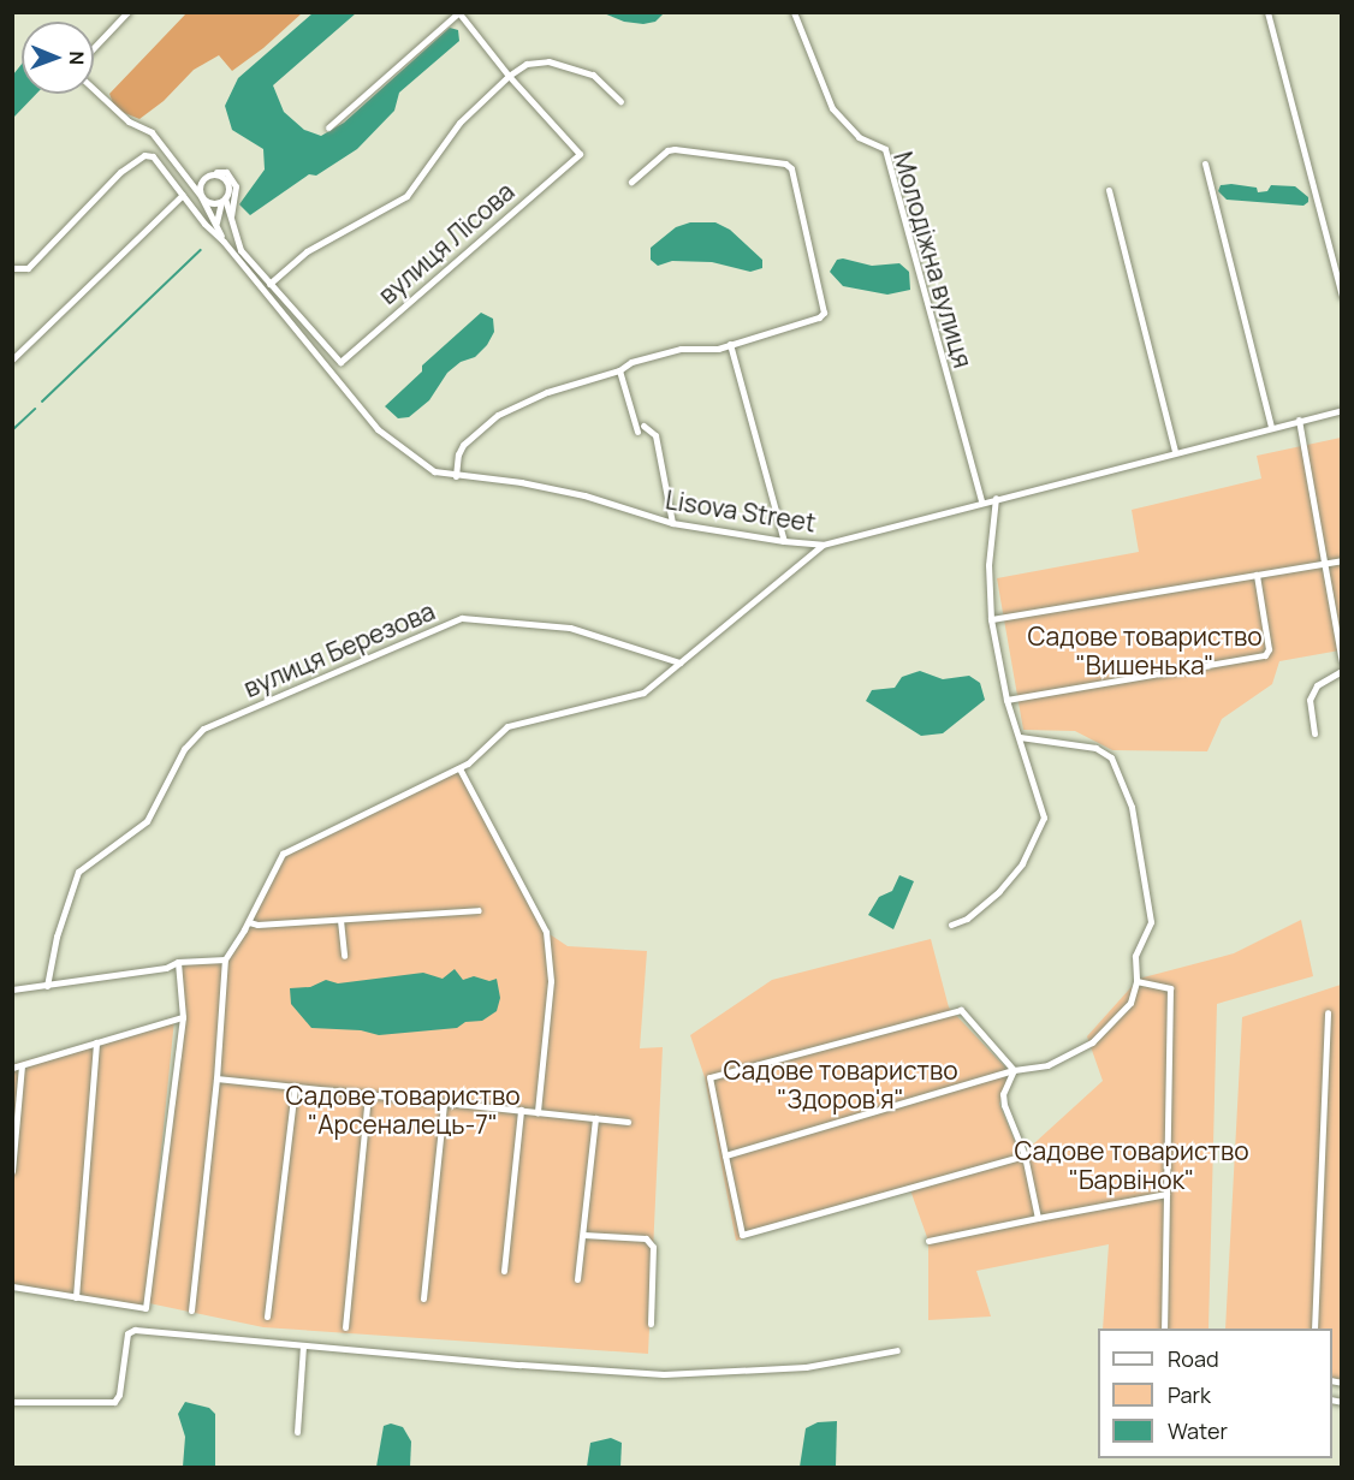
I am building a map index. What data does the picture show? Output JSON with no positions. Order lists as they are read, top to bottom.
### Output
{
  "streets": {
    "street": [
      "вулиця Лісова",
      "Молодіжна вулиця",
      "Lisova Street",
      "вулиця Березова"
    ]
  },
  "crossings": [
    ["Молодіжна вулиця", "Lisova Street"]
  ],
  "parks": [
    "Садове товариство \"Вишенька\"",
    "Садове товариство \"Здоров'я\"",
    "Садове товариство \"Арсеналець-7\"",
    "Садове товариство \"Барвінок\""
  ],
  "legend": ["Road", "Park", "Water"],
  "north": "right"
}
